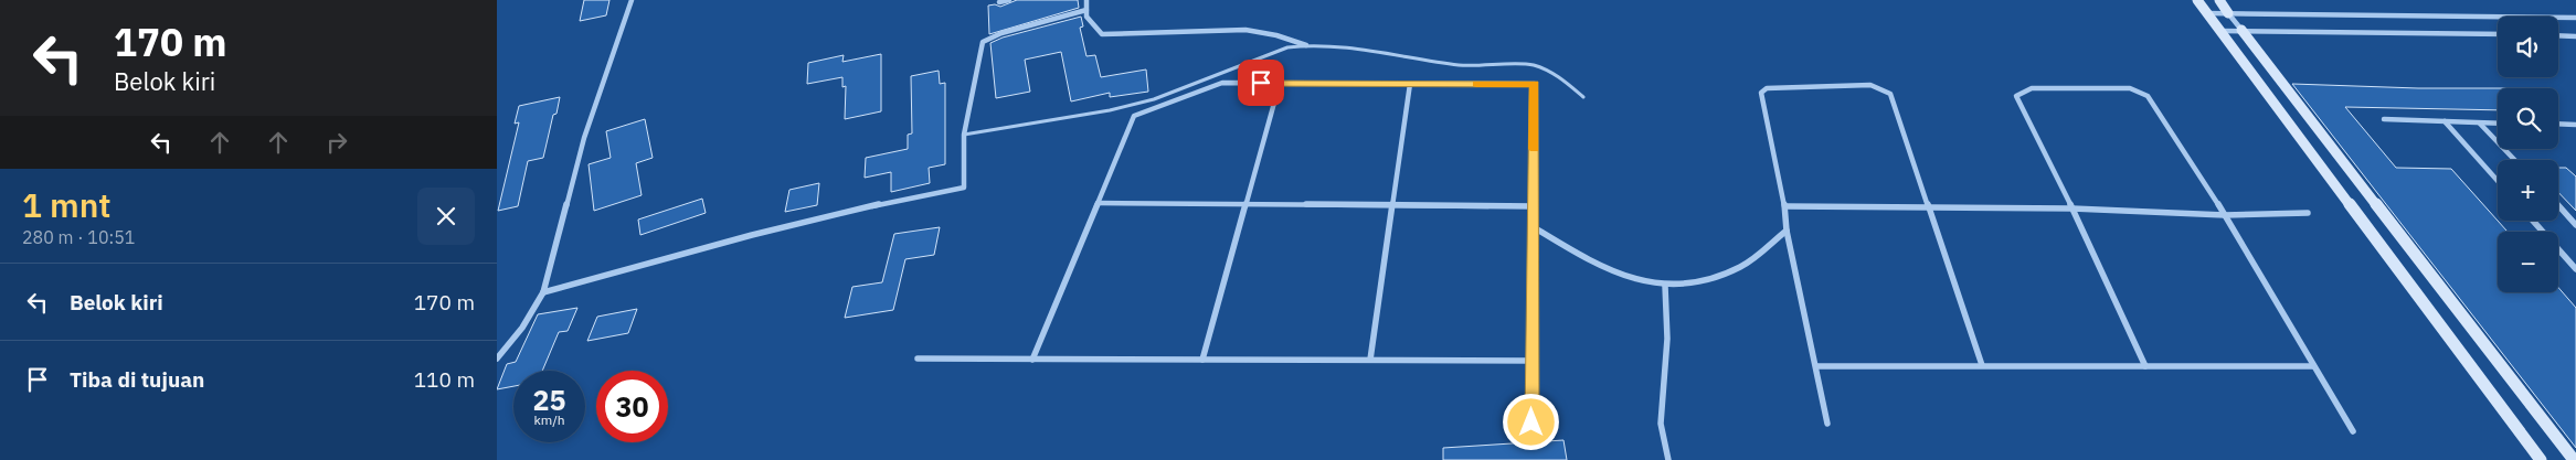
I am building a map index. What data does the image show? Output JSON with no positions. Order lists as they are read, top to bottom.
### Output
{
  "page": {
    "turn": ["170 m", "Belok kiri"],
    "map_buttons": ["+", "−"],
    "heading": ["1 mnt", "280 m · 10:51"],
    "list": [
      {
        "name": "Belok kiri",
        "value": "170 m"
      },
      {
        "name": "Tiba di tujuan",
        "value": "110 m"
      }
    ],
    "speed": "25 km/h",
    "limit": "30"
  }
}
